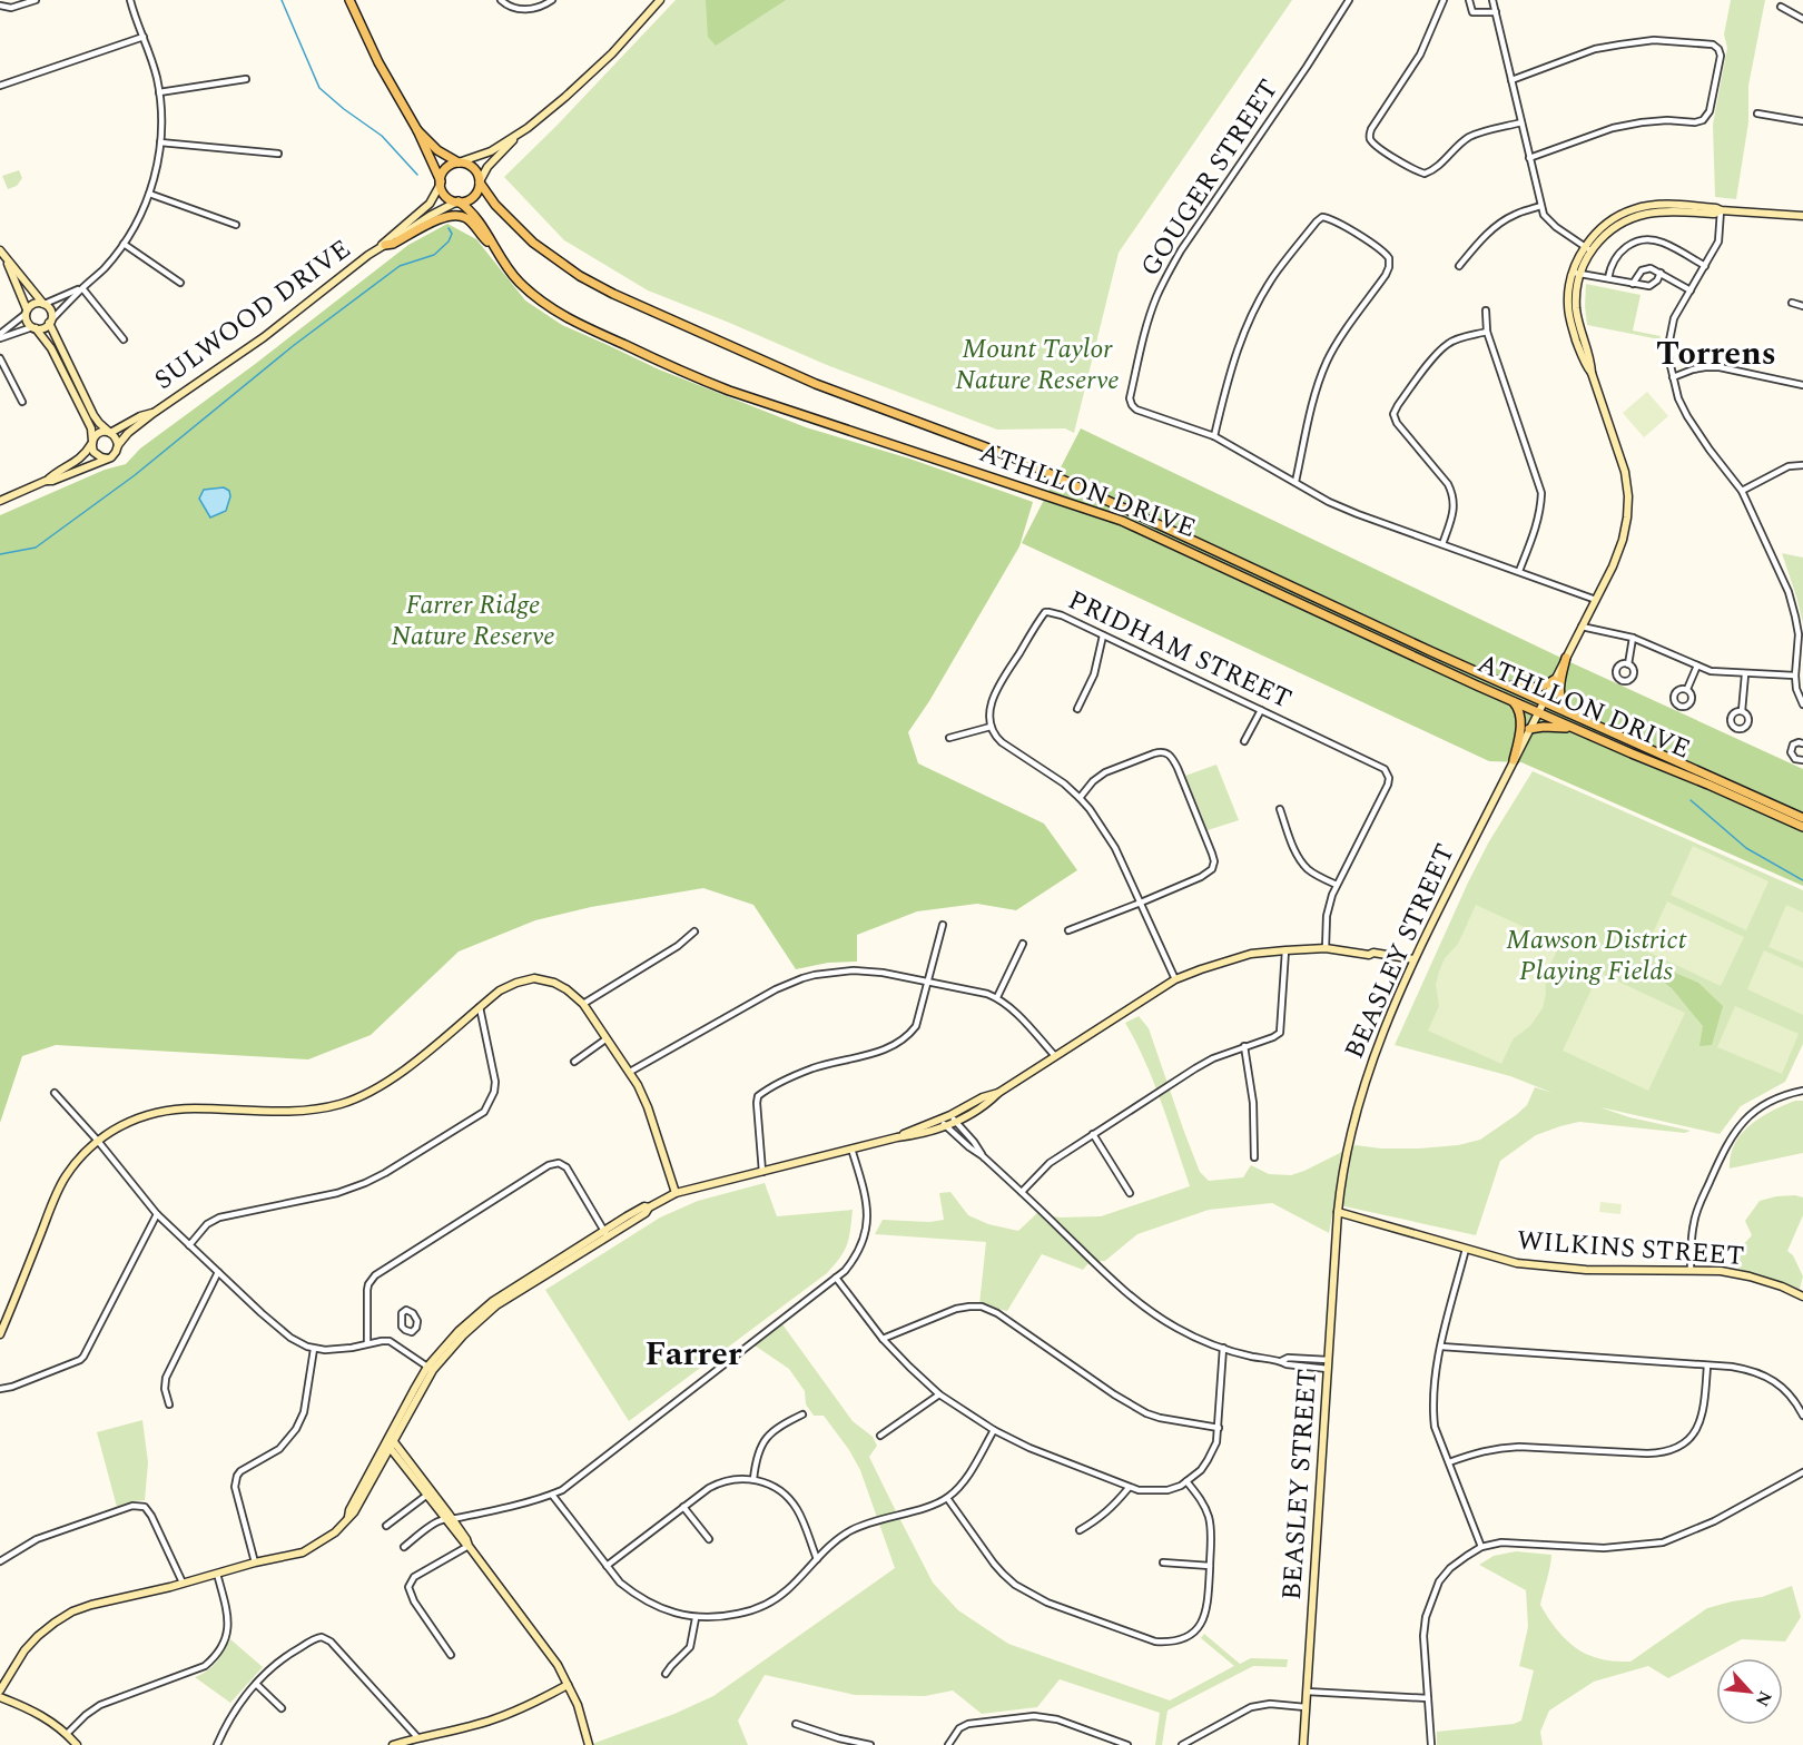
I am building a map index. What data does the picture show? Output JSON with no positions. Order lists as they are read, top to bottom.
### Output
{
  "streets": {
    "main road": ["ATHLLON DRIVE"],
    "street": [
      "GOUGER STREET",
      "SULWOOD DRIVE",
      "PRIDHAM STREET",
      "BEASLEY STREET",
      "WILKINS STREET"
    ]
  },
  "crossings": [
    ["GOUGER STREET", "BEASLEY STREET"],
    ["SULWOOD DRIVE", "ATHLLON DRIVE"],
    ["ATHLLON DRIVE", "BEASLEY STREET"],
    ["BEASLEY STREET", "WILKINS STREET"]
  ],
  "districts": ["Torrens", "Farrer"],
  "parks": ["Mount Taylor Nature Reserve", "Farrer Ridge Nature Reserve", "Mawson District Playing Fields"],
  "north": "bottom right"
}
